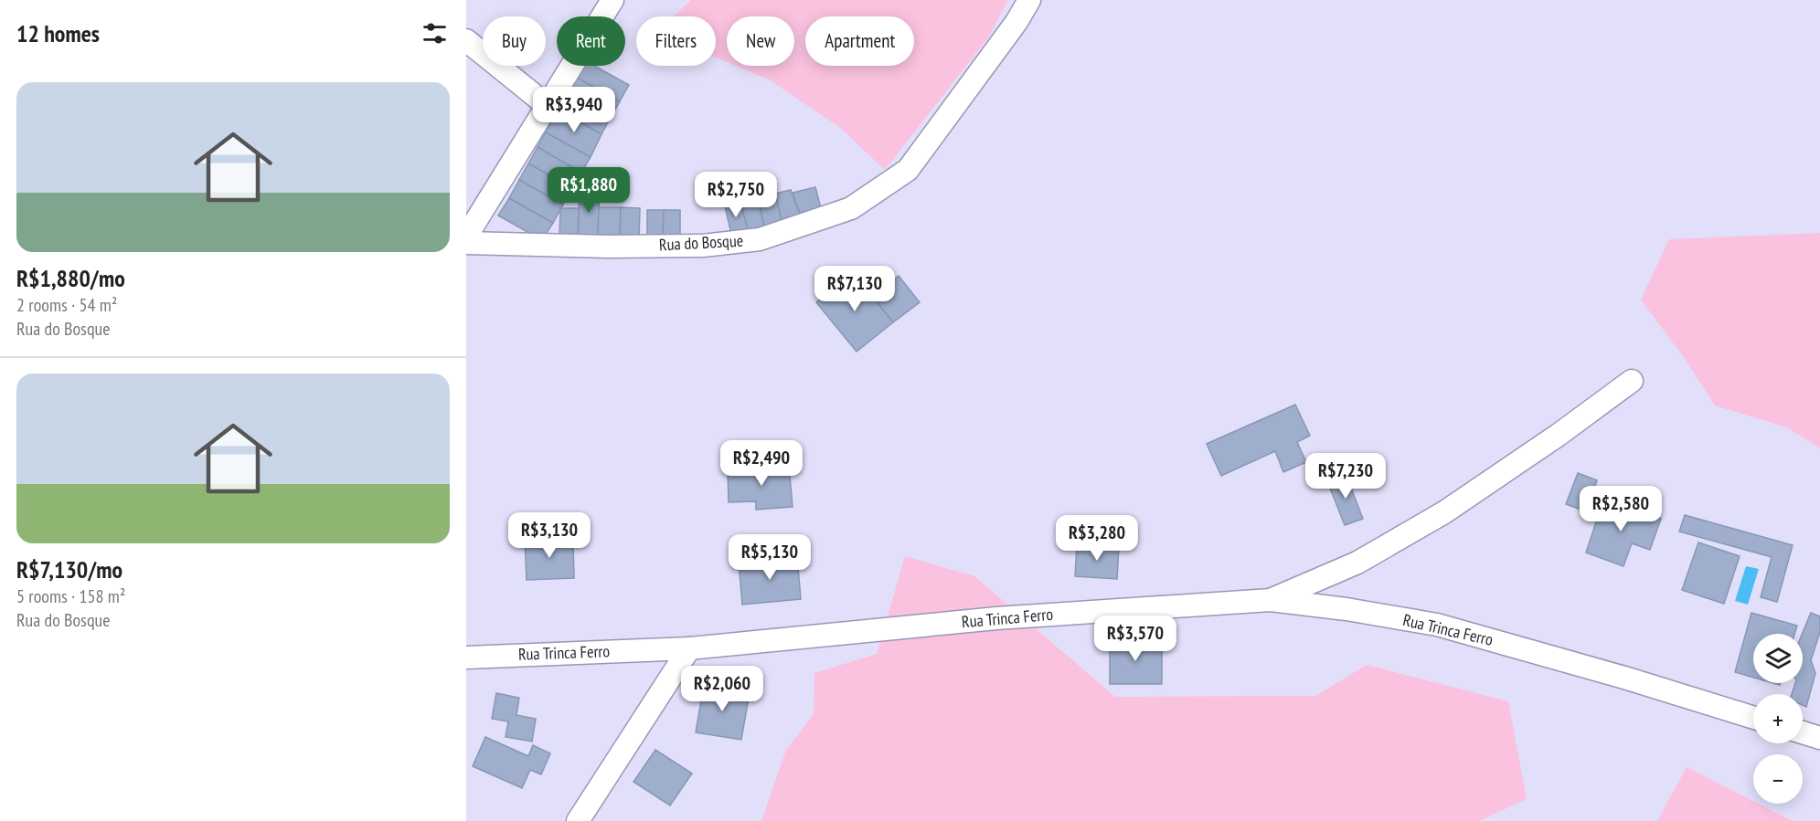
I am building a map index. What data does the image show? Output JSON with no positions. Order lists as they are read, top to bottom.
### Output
{
  "streets": {
    "street": ["Rua do Bosque", "Rua Trinca Ferro"]
  },
  "page": {
    "heading": "12 homes",
    "chip": [
      "Buy",
      "Rent",
      "Filters",
      "New",
      "Apartment"
    ],
    "list": [
      {
        "name": "R$1,880/mo",
        "note": "2 rooms · 54 m² · Rua do Bosque"
      },
      {
        "name": "R$7,130/mo",
        "note": "5 rooms · 158 m² · Rua do Bosque"
      }
    ],
    "price": [
      "R$3,940",
      "R$1,880",
      "R$2,750",
      "R$7,130",
      "R$2,490",
      "R$7,230",
      "R$2,580",
      "R$3,130",
      "R$3,280",
      "R$5,130",
      "R$3,570",
      "R$2,060"
    ],
    "map_buttons": ["+", "−"]
  }
}
